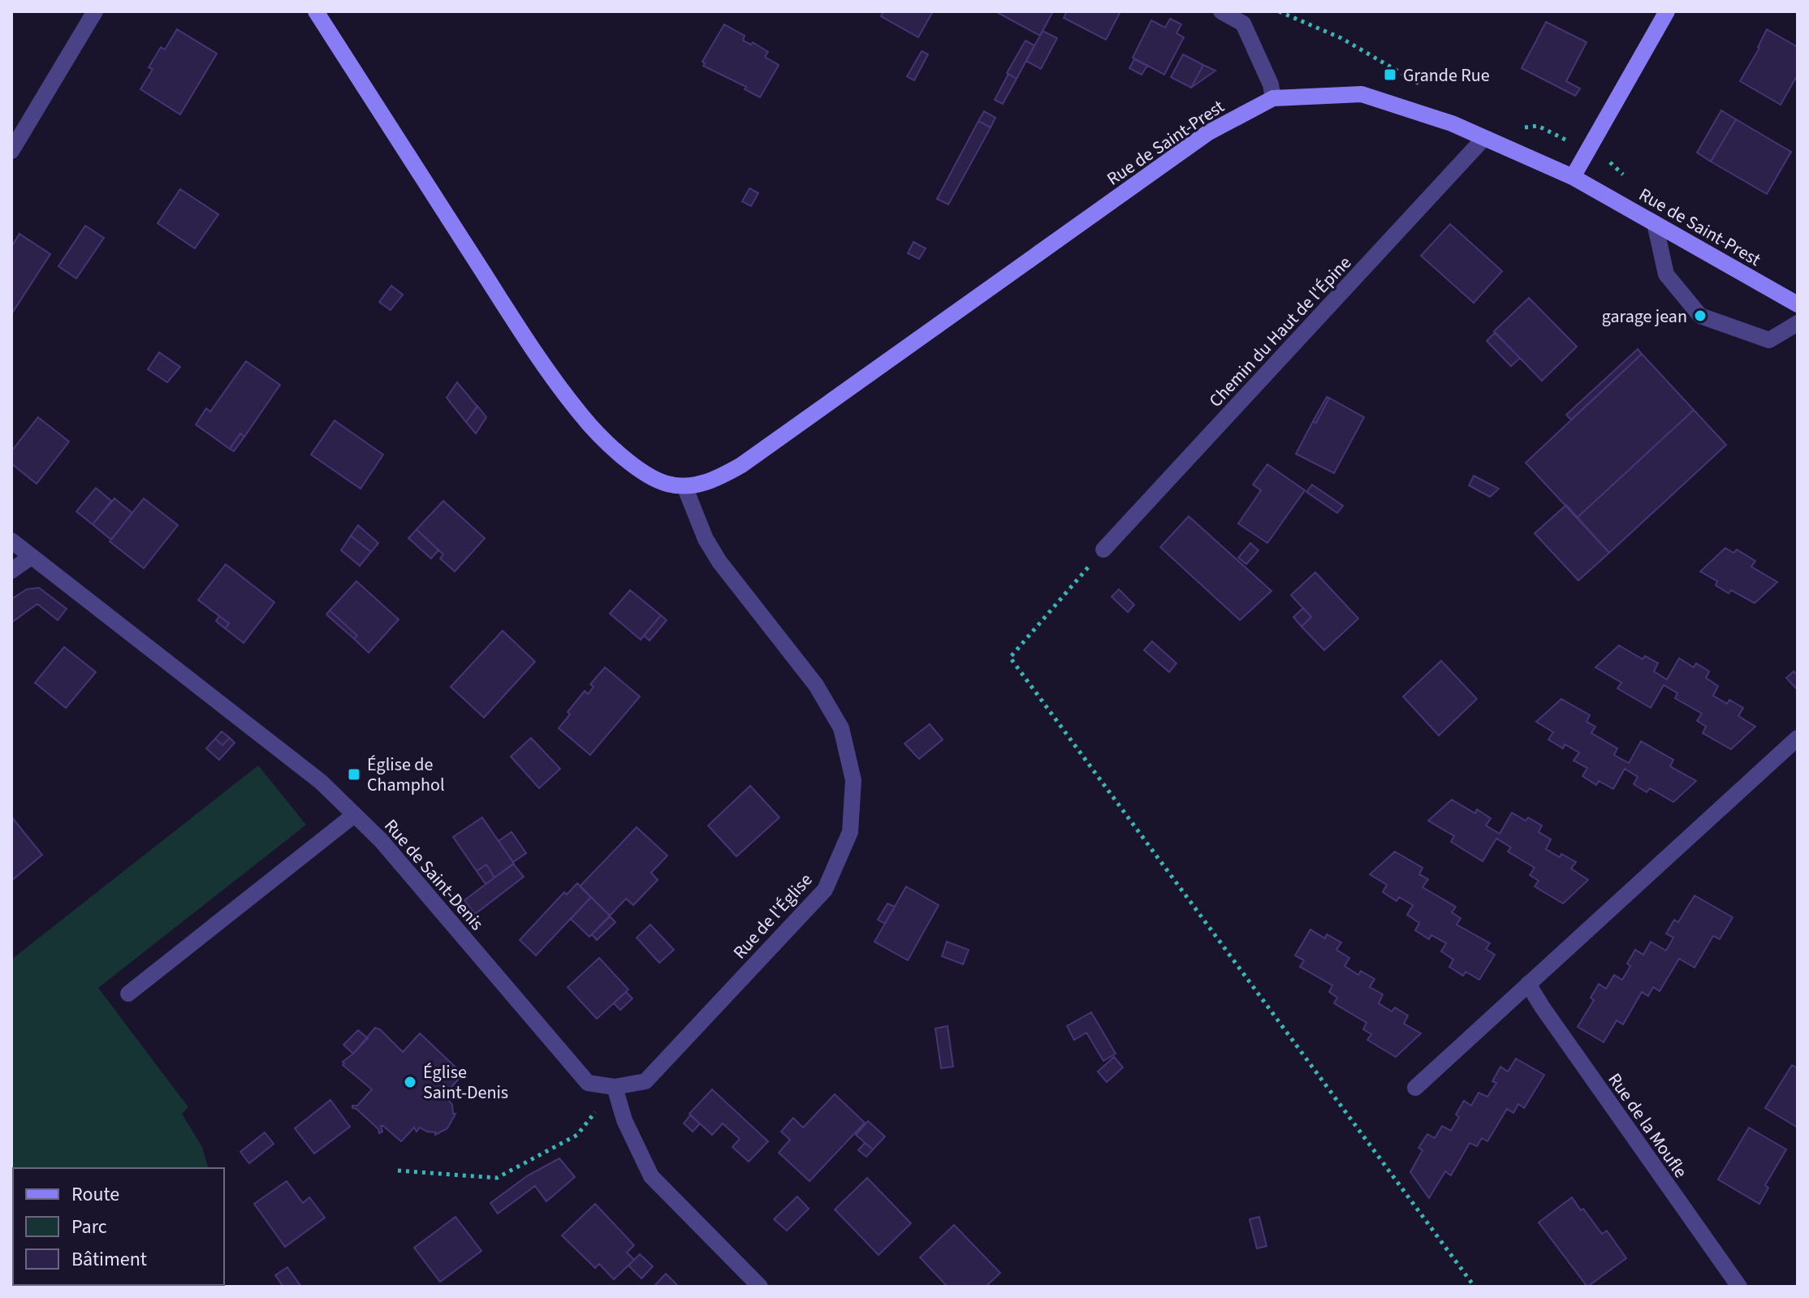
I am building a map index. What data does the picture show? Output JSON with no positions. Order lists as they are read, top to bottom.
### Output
{
  "streets": {
    "main road": ["Rue de Saint-Prest"],
    "street": [
      "Chemin du Haut de l'Épine",
      "Rue de Saint-Denis",
      "Rue de l'Église",
      "Rue de la Moufle"
    ]
  },
  "crossings": [
    ["Rue de Saint-Prest", "Chemin du Haut de l'Épine"],
    ["Rue de Saint-Prest", "Rue de l'Église"],
    ["Rue de Saint-Denis", "Rue de l'Église"]
  ],
  "places": {
    "transit": ["Grande Rue", "Église de Champhol"],
    "other": ["garage jean", "Église Saint-Denis"]
  },
  "legend": ["Route", "Parc", "Bâtiment"]
}
